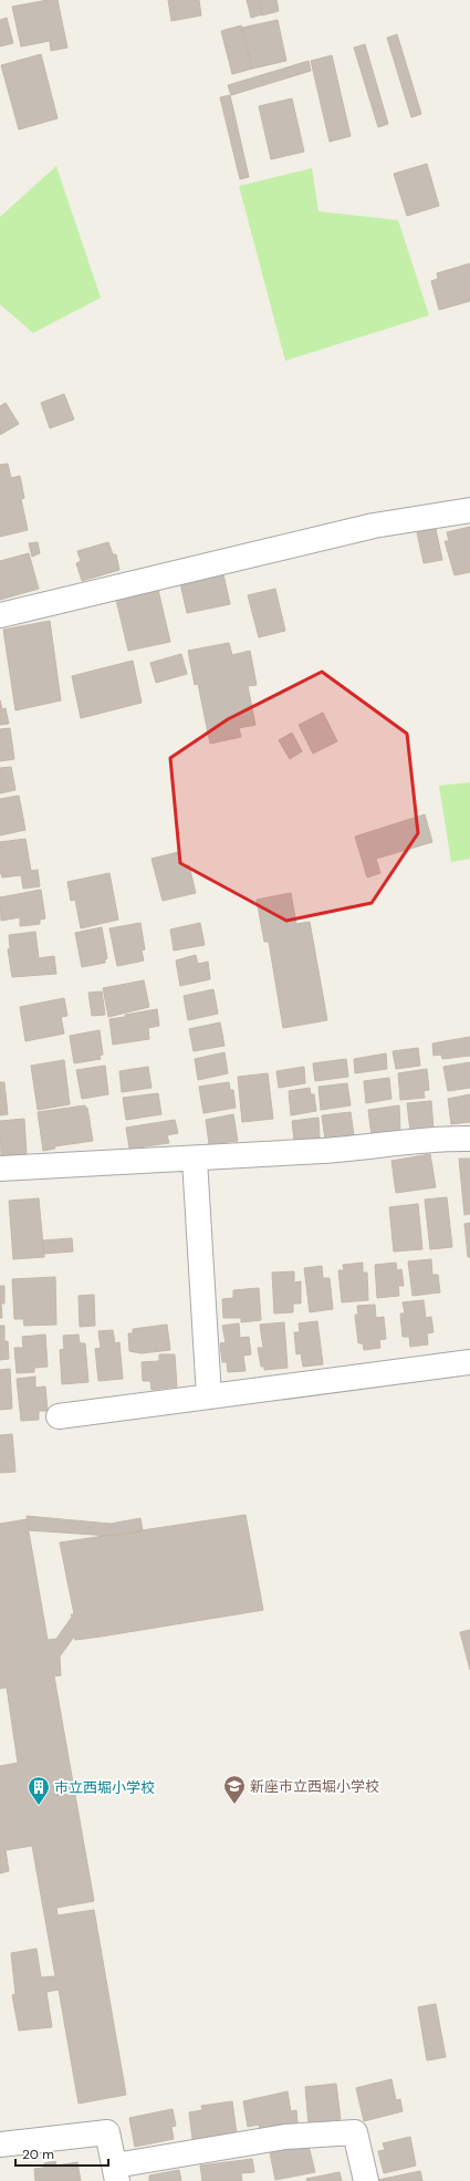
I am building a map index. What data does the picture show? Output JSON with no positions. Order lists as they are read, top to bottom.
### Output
{
  "places": {
    "school or university": ["新座市立西堀小学校"],
    "building": ["市立西堀小学校"]
  },
  "scale_bar": "20 m"
}
